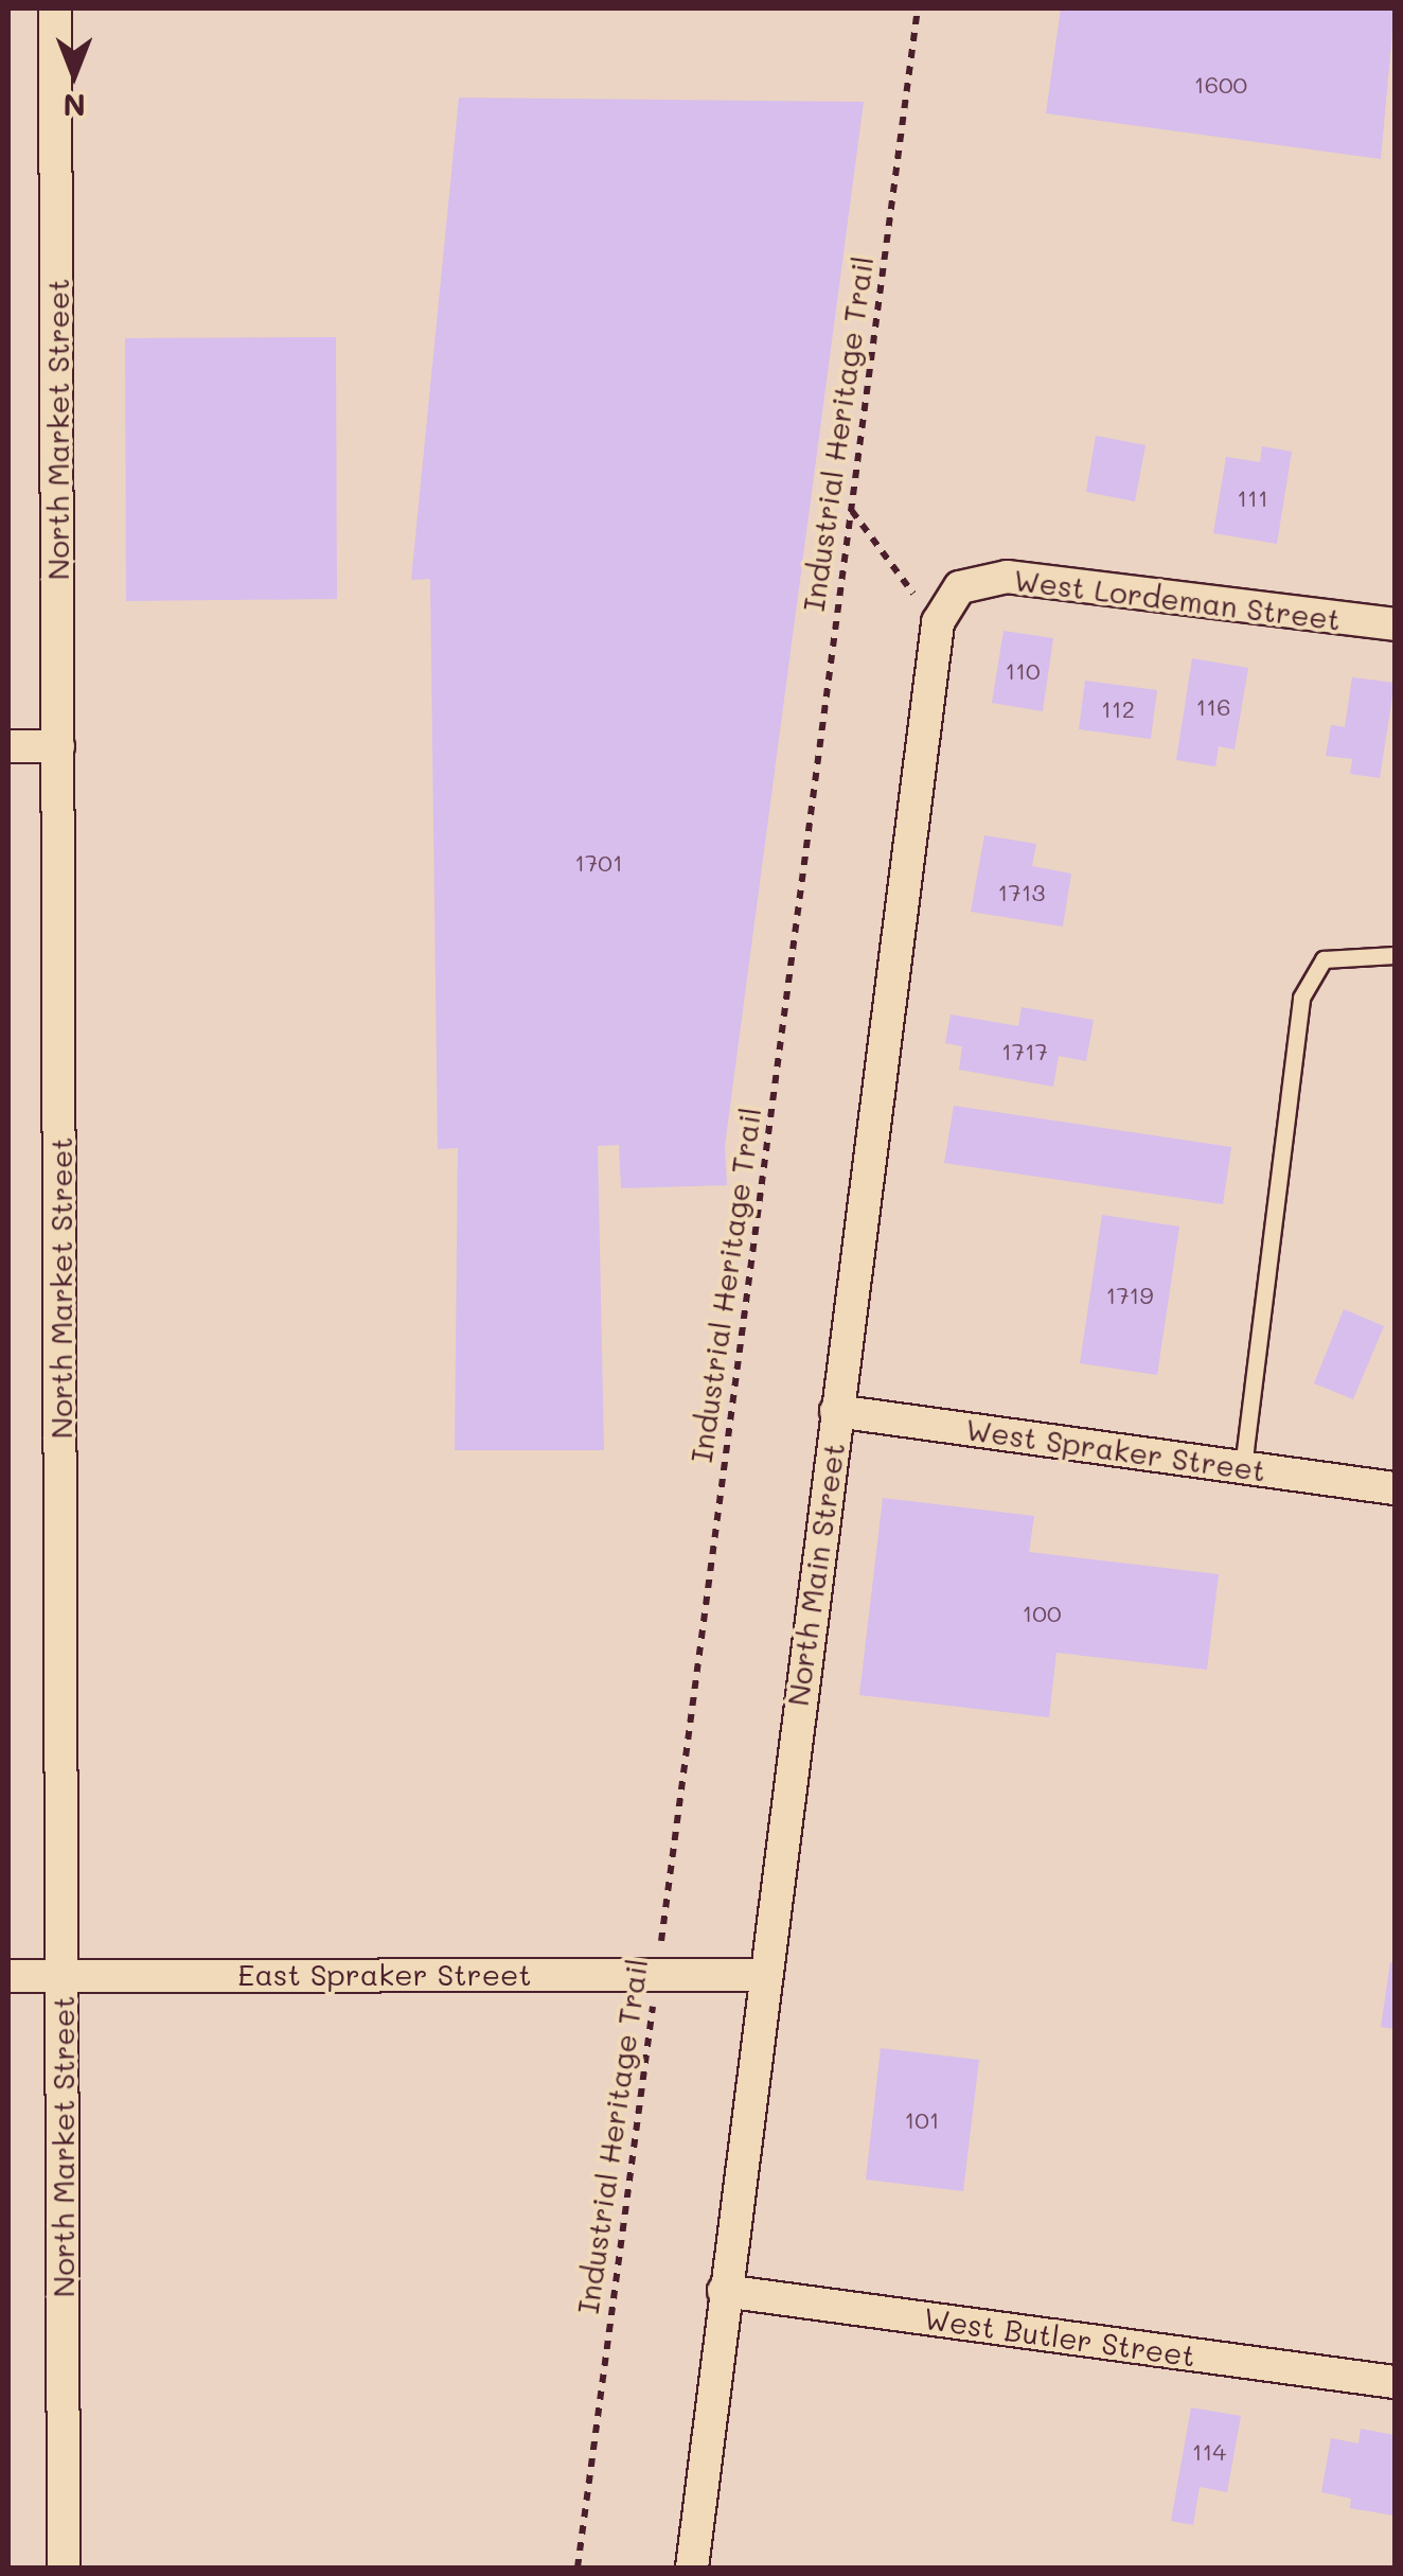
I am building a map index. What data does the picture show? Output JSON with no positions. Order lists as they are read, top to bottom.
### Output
{
  "streets": {
    "street": [
      "North Market Street",
      "West Lordeman Street",
      "West Spraker Street",
      "North Main Street",
      "East Spraker Street",
      "West Butler Street"
    ],
    "path": ["Industrial Heritage Trail"]
  },
  "crossings": [
    ["North Market Street", "East Spraker Street"],
    ["Industrial Heritage Trail", "East Spraker Street"],
    ["West Lordeman Street", "North Main Street"],
    ["West Spraker Street", "North Main Street"],
    ["North Main Street", "East Spraker Street"],
    ["North Main Street", "West Butler Street"]
  ],
  "house_numbers": [
    "1600",
    "111",
    "110",
    "116",
    "112",
    "1701",
    "1713",
    "1717",
    "1719",
    "100",
    "101",
    "114"
  ],
  "north": "bottom"
}
